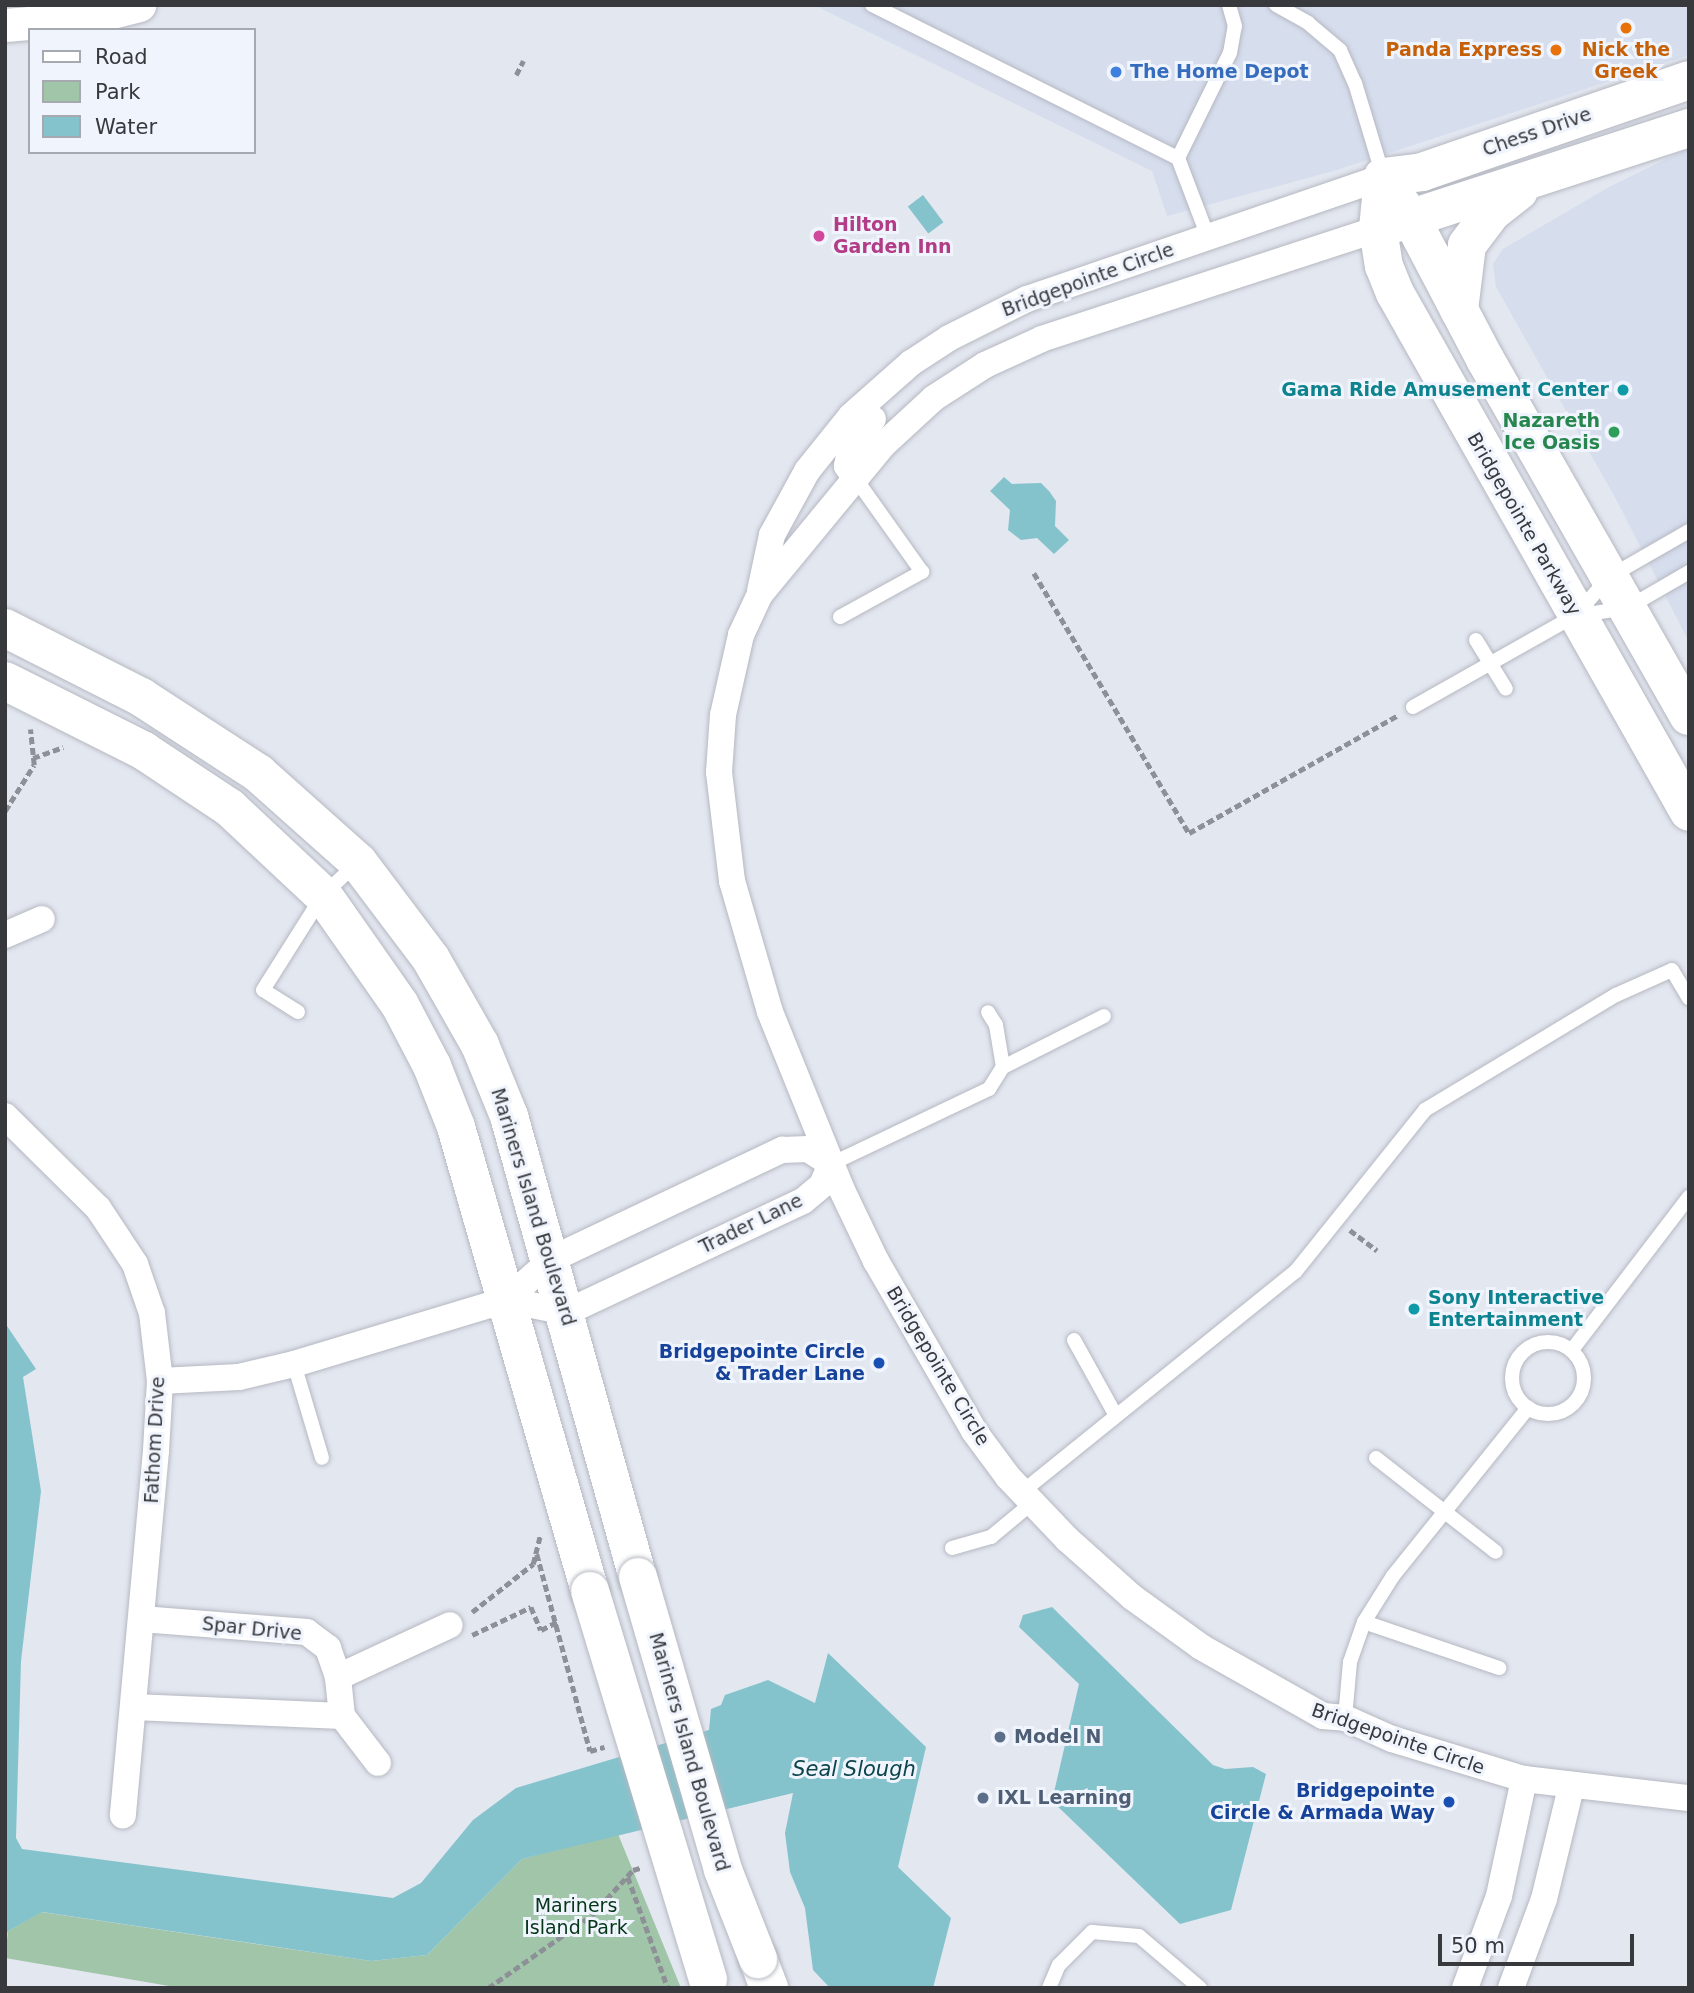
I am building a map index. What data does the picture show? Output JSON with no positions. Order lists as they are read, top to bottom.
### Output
{
  "streets": {
    "main road": ["Chess Drive", "Bridgepointe Parkway", "Mariners Island Boulevard"],
    "street": [
      "Bridgepointe Circle",
      "Trader Lane",
      "Fathom Drive",
      "Spar Drive"
    ]
  },
  "crossings": [
    ["Chess Drive", "Bridgepointe Circle"],
    ["Chess Drive", "Bridgepointe Parkway"],
    ["Bridgepointe Circle", "Bridgepointe Parkway"],
    ["Bridgepointe Circle", "Trader Lane"],
    ["Mariners Island Boulevard", "Trader Lane"],
    ["Fathom Drive", "Spar Drive"]
  ],
  "water": ["Seal Slough"],
  "parks": ["Mariners Island Park"],
  "places": [
    "Nick the Greek",
    "Panda Express",
    "The Home Depot",
    "Hilton Garden Inn",
    "Gama Ride Amusement Center",
    "Nazareth Ice Oasis",
    "Sony Interactive Entertainment",
    "Bridgepointe Circle & Trader Lane",
    "Model N",
    "IXL Learning",
    "Bridgepointe Circle & Armada Way"
  ],
  "legend": ["Road", "Park", "Water"],
  "scale_bar": "50 m"
}
